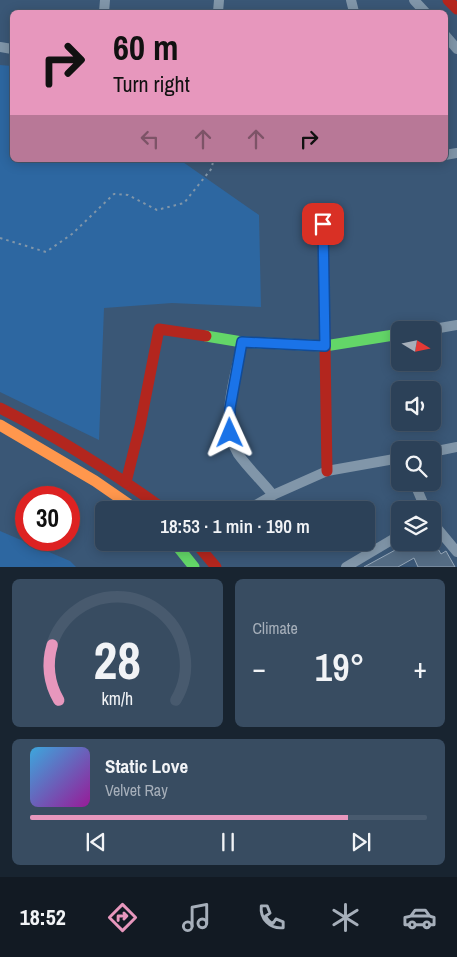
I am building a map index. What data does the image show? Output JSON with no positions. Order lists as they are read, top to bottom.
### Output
{
  "north": "right",
  "page": {
    "turn": ["60 m", "Turn right"],
    "limit": "30",
    "trip": "18:53 · 1 min · 190 m",
    "tile": "Climate",
    "heat": ["−", "19°", "+"],
    "song": ["Static Love", "Velvet Ray"],
    "tabs": "18:52",
    "gauge": ["28", "km/h"]
  }
}
